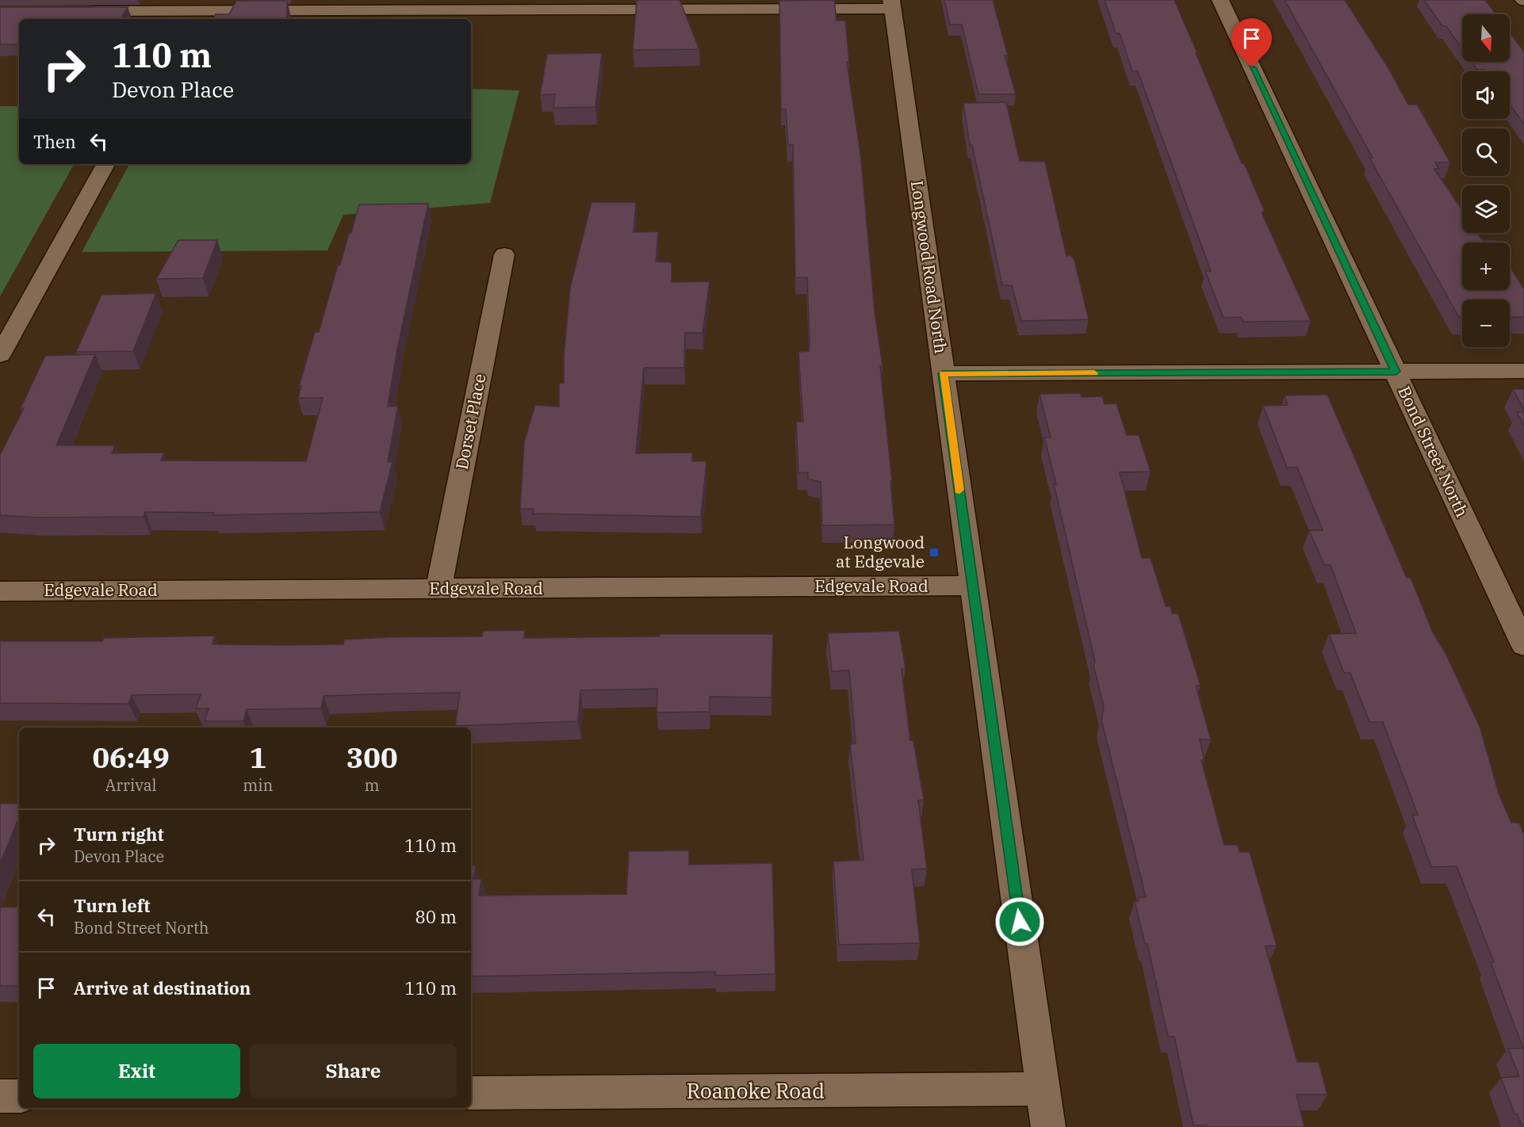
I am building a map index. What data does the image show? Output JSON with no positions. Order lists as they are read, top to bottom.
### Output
{
  "streets": {
    "street": [
      "Longwood Road North",
      "Dorset Place",
      "Bond Street North",
      "Edgevale Road",
      "Roanoke Road"
    ]
  },
  "crossings": [
    ["Longwood Road North", "Edgevale Road"],
    ["Longwood Road North", "Roanoke Road"],
    ["Dorset Place", "Edgevale Road"]
  ],
  "places": {
    "transit": ["Longwood at Edgevale"]
  },
  "north": "bottom",
  "page": {
    "map_buttons": ["+", "−"],
    "turn": ["110 m", "Devon Place"],
    "then": "Then",
    "eta": [
      "06:49",
      "Arrival",
      "1",
      "min",
      "300",
      "m"
    ],
    "list": [
      {
        "name": "Turn right",
        "note": "Devon Place",
        "value": "110 m"
      },
      {
        "name": "Turn left",
        "note": "Bond Street North",
        "value": "80 m"
      },
      {
        "name": "Arrive at destination",
        "value": "110 m"
      }
    ],
    "buttons": ["Exit", "Share"]
  }
}
